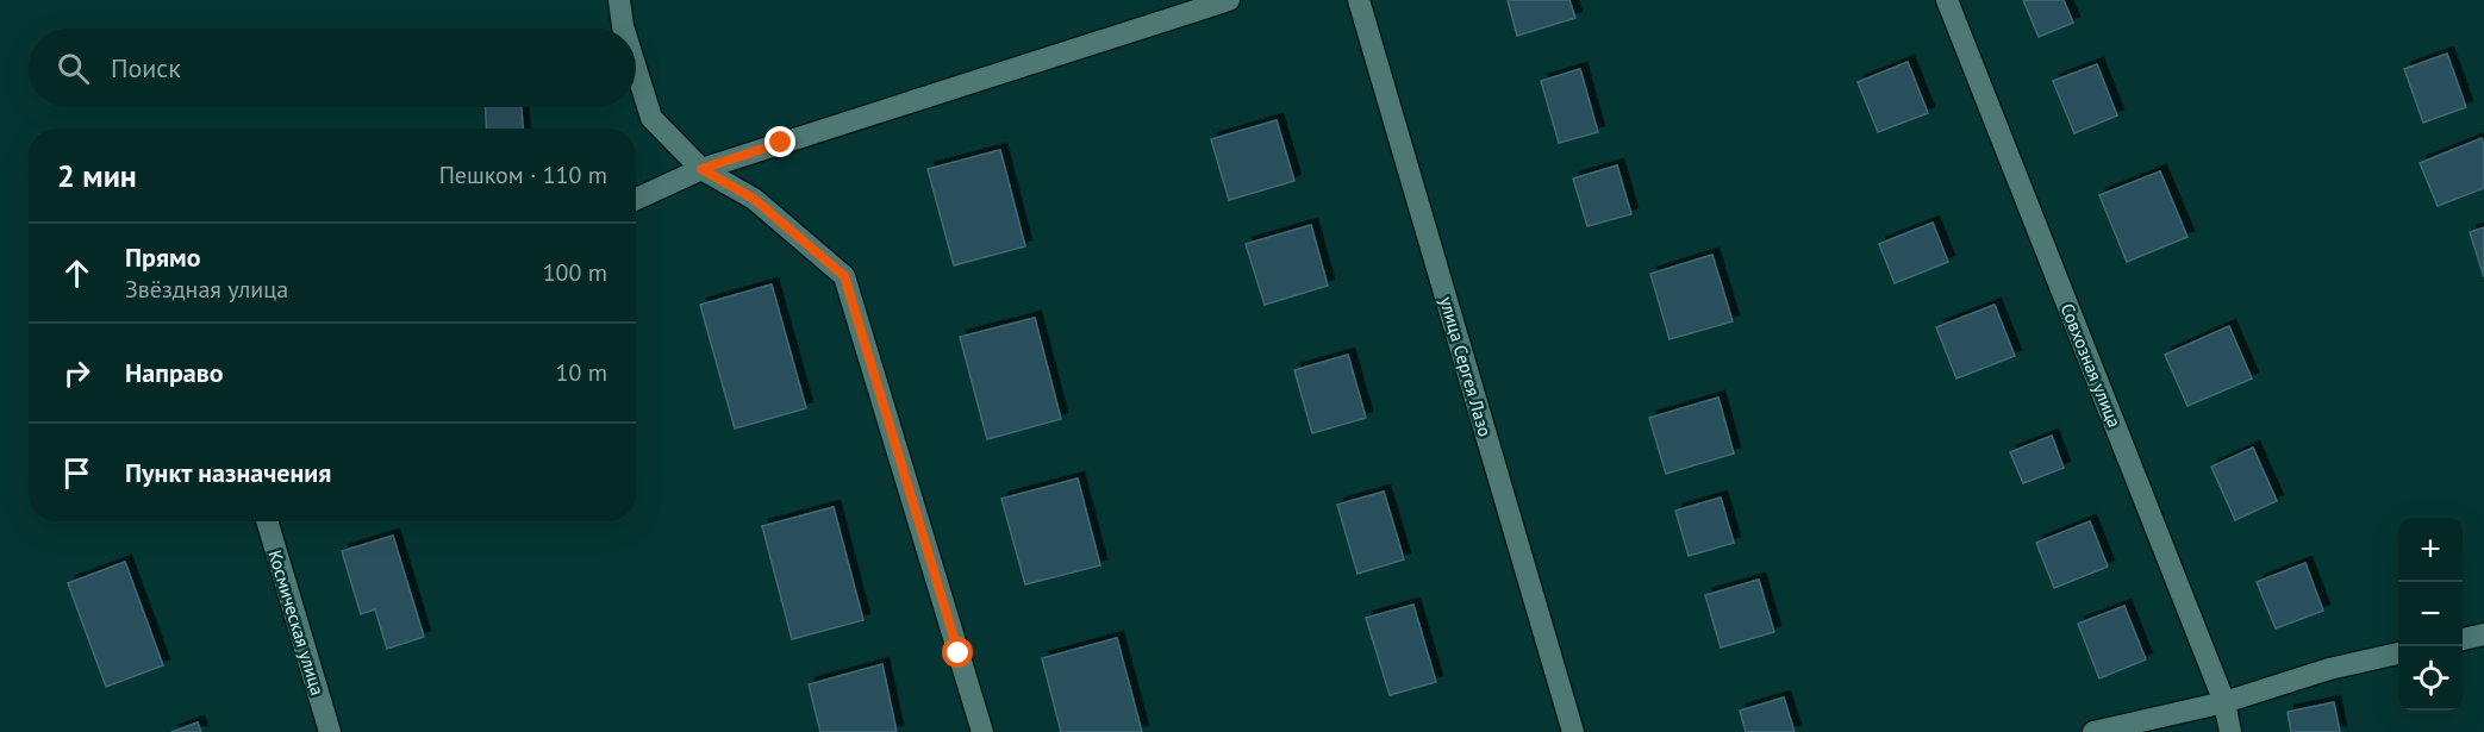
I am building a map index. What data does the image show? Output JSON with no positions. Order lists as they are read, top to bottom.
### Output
{
  "streets": {
    "street": ["Совхозная улица", "улица Сергея Лазо", "Космическая улица"]
  },
  "page": {
    "search": "Поиск",
    "heading": ["2 мин", "Пешком · 110 m"],
    "list": [
      ["Прямо", "Звёздная улица", "100 m"],
      ["Направо", "10 m"],
      "Пункт назначения"
    ],
    "map_buttons": ["+", "−"]
  }
}
